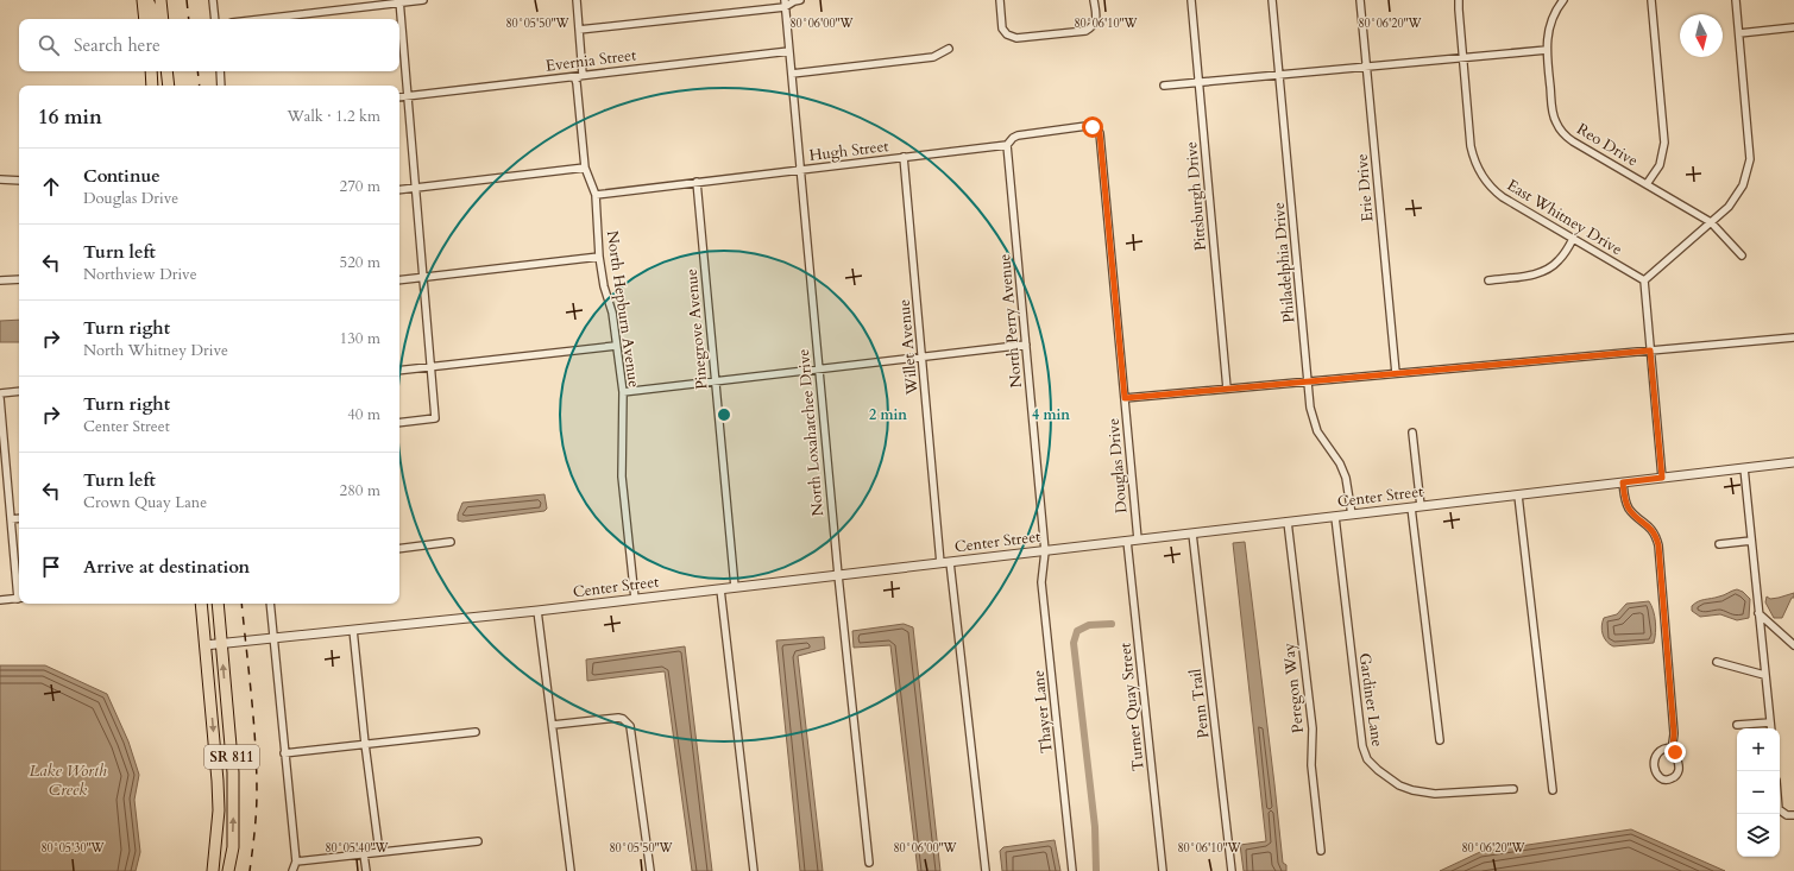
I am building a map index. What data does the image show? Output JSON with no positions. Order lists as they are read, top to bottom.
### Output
{
  "streets": {
    "main road": ["SR 811"],
    "street": [
      "Evernia Street",
      "Reo Drive",
      "Hugh Street",
      "Erie Drive",
      "Pittsburgh Drive",
      "East Whitney Drive",
      "Philadelphia Drive",
      "North Hepburn Avenue",
      "North Perry Avenue",
      "Pinegrove Avenue",
      "Willet Avenue",
      "North Loxahatchee Drive",
      "Douglas Drive",
      "Center Street",
      "Peregon Way",
      "Gardiner Lane",
      "Penn Trail",
      "Turner Quay Street",
      "Thayer Lane"
    ]
  },
  "crossings": [
    ["Evernia Street", "North Hepburn Avenue"],
    ["Evernia Street", "North Loxahatchee Drive"],
    ["Hugh Street", "North Hepburn Avenue"],
    ["Hugh Street", "North Perry Avenue"],
    ["Hugh Street", "Pinegrove Avenue"],
    ["Hugh Street", "Willet Avenue"],
    ["Hugh Street", "North Loxahatchee Drive"],
    ["Hugh Street", "Douglas Drive"],
    ["Philadelphia Drive", "Center Street"],
    ["North Hepburn Avenue", "Center Street"],
    ["North Perry Avenue", "Center Street"],
    ["North Perry Avenue", "Thayer Lane"],
    ["Pinegrove Avenue", "Center Street"],
    ["Willet Avenue", "Center Street"],
    ["North Loxahatchee Drive", "Center Street"],
    ["Douglas Drive", "Center Street"],
    ["Center Street", "Peregon Way"],
    ["Center Street", "Gardiner Lane"],
    ["Center Street", "Penn Trail"],
    ["Center Street", "Turner Quay Street"],
    ["Center Street", "Thayer Lane"],
    ["Center Street", "SR 811"]
  ],
  "water": ["Lake Worth Creek"],
  "north": "bottom",
  "page": {
    "search": "Search here",
    "heading": ["16 min", "Walk · 1.2 km"],
    "list": [
      ["Continue", "Douglas Drive", "270 m"],
      ["Turn left", "Northview Drive", "520 m"],
      ["Turn right", "North Whitney Drive", "130 m"],
      ["Turn right", "Center Street", "40 m"],
      ["Turn left", "Crown Quay Lane", "280 m"],
      "Arrive at destination"
    ],
    "map_buttons": ["+", "−"]
  },
  "coordinates": [
    "80°05'50\"W",
    "80°06'00\"W",
    "80°06'10\"W",
    "80°06'20\"W",
    "80°05'30\"W",
    "80°05'40\"W"
  ],
  "rings": ["2 min", "4 min"]
}
